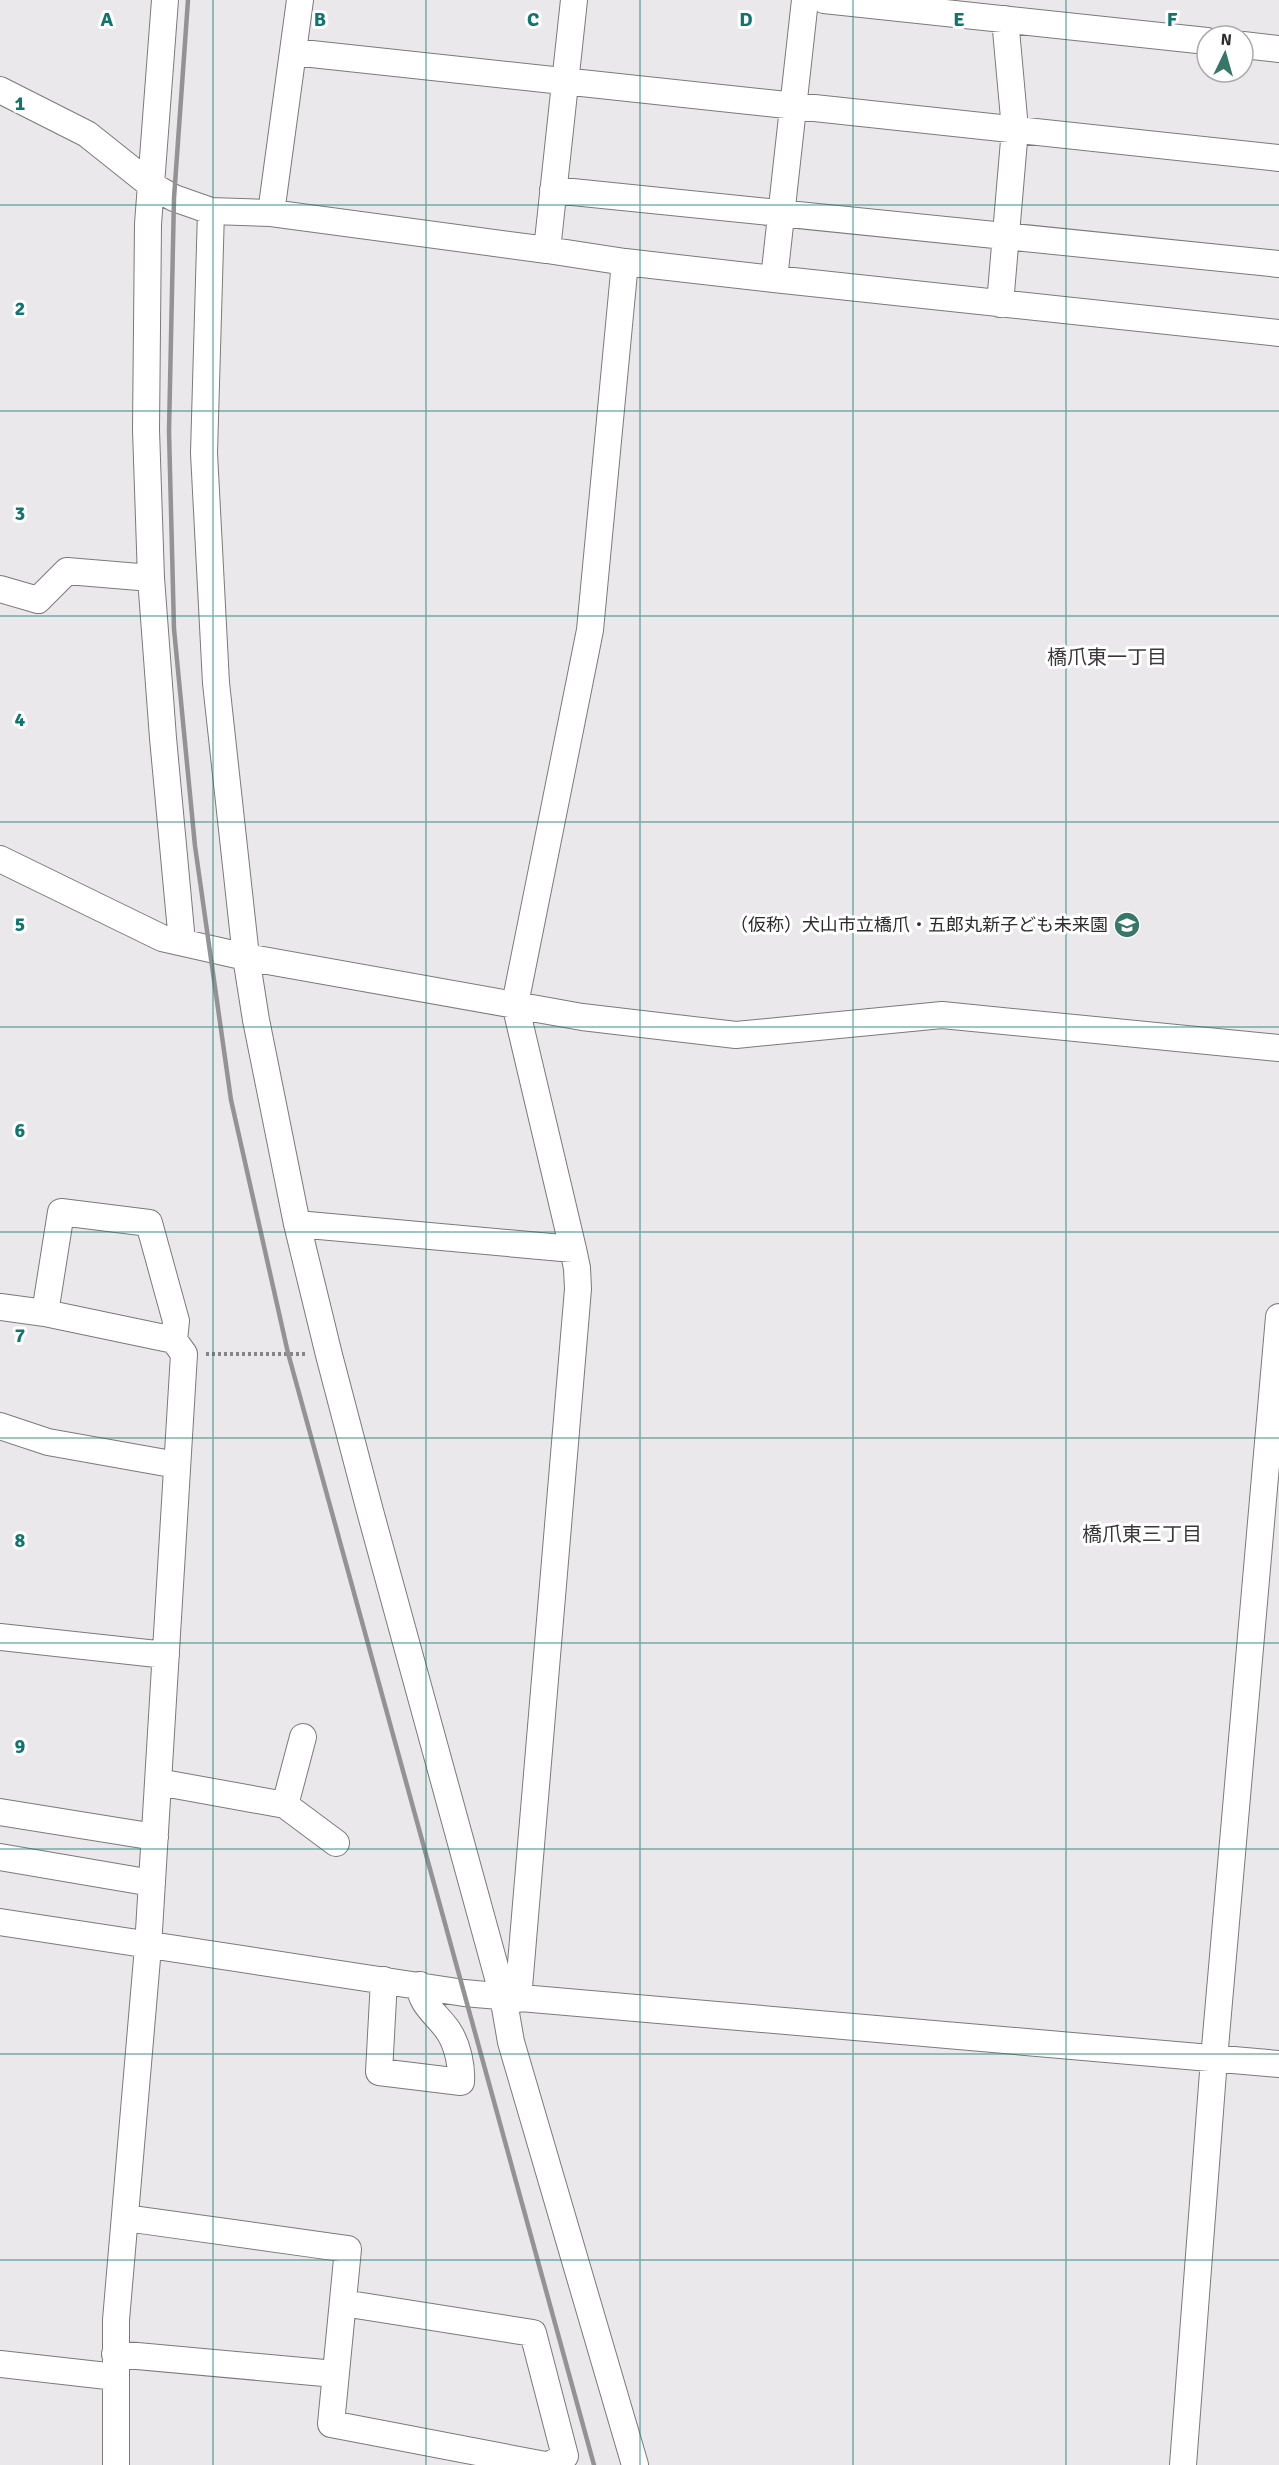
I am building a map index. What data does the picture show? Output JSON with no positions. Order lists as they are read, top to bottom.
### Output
{
  "districts": ["橋爪東一丁目", "橋爪東三丁目"],
  "places": {
    "school or university": ["（仮称）犬山市立橋爪・五郎丸新子ども未来園"]
  },
  "north": "top",
  "grid": {
    "columns": [
      "A",
      "B",
      "C",
      "D",
      "E",
      "F"
    ],
    "rows": [
      "1",
      "2",
      "3",
      "4",
      "5",
      "6",
      "7",
      "8",
      "9"
    ]
  }
}
